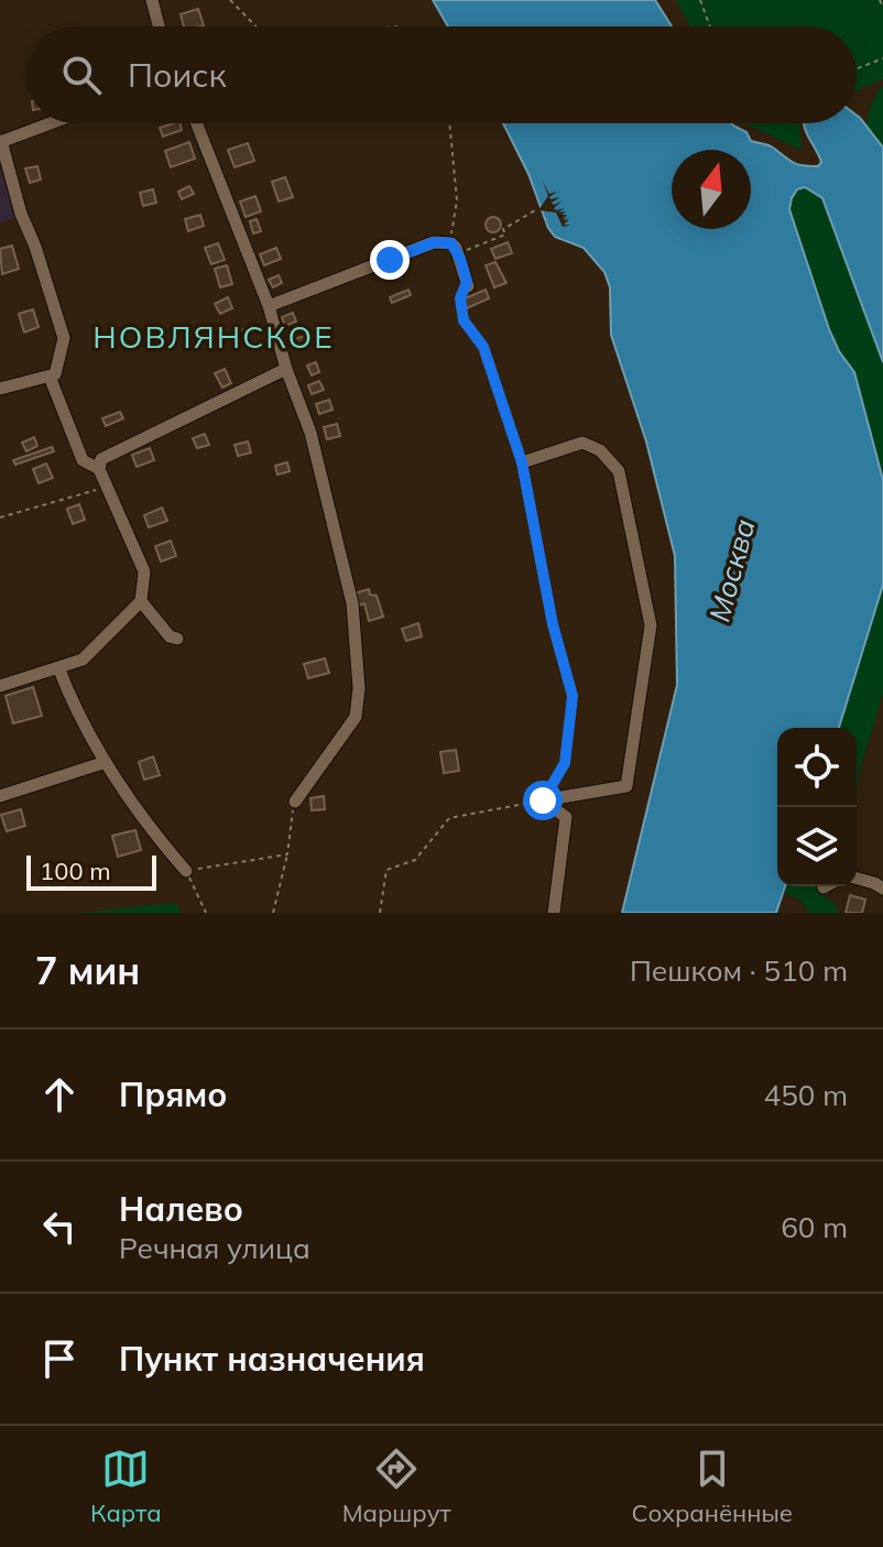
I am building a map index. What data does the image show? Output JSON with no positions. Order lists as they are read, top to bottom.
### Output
{
  "districts": ["НОВЛЯНСКОЕ"],
  "water": ["Москва"],
  "scale_bar": "100 m",
  "north": "top",
  "page": {
    "search": "Поиск",
    "scale": "100 m",
    "heading": ["7 мин", "Пешком · 510 m"],
    "list": [
      ["Прямо", "450 m"],
      ["Налево", "Речная улица", "60 m"],
      "Пункт назначения"
    ],
    "nav": ["Карта", "Маршрут", "Сохранённые"]
  }
}
